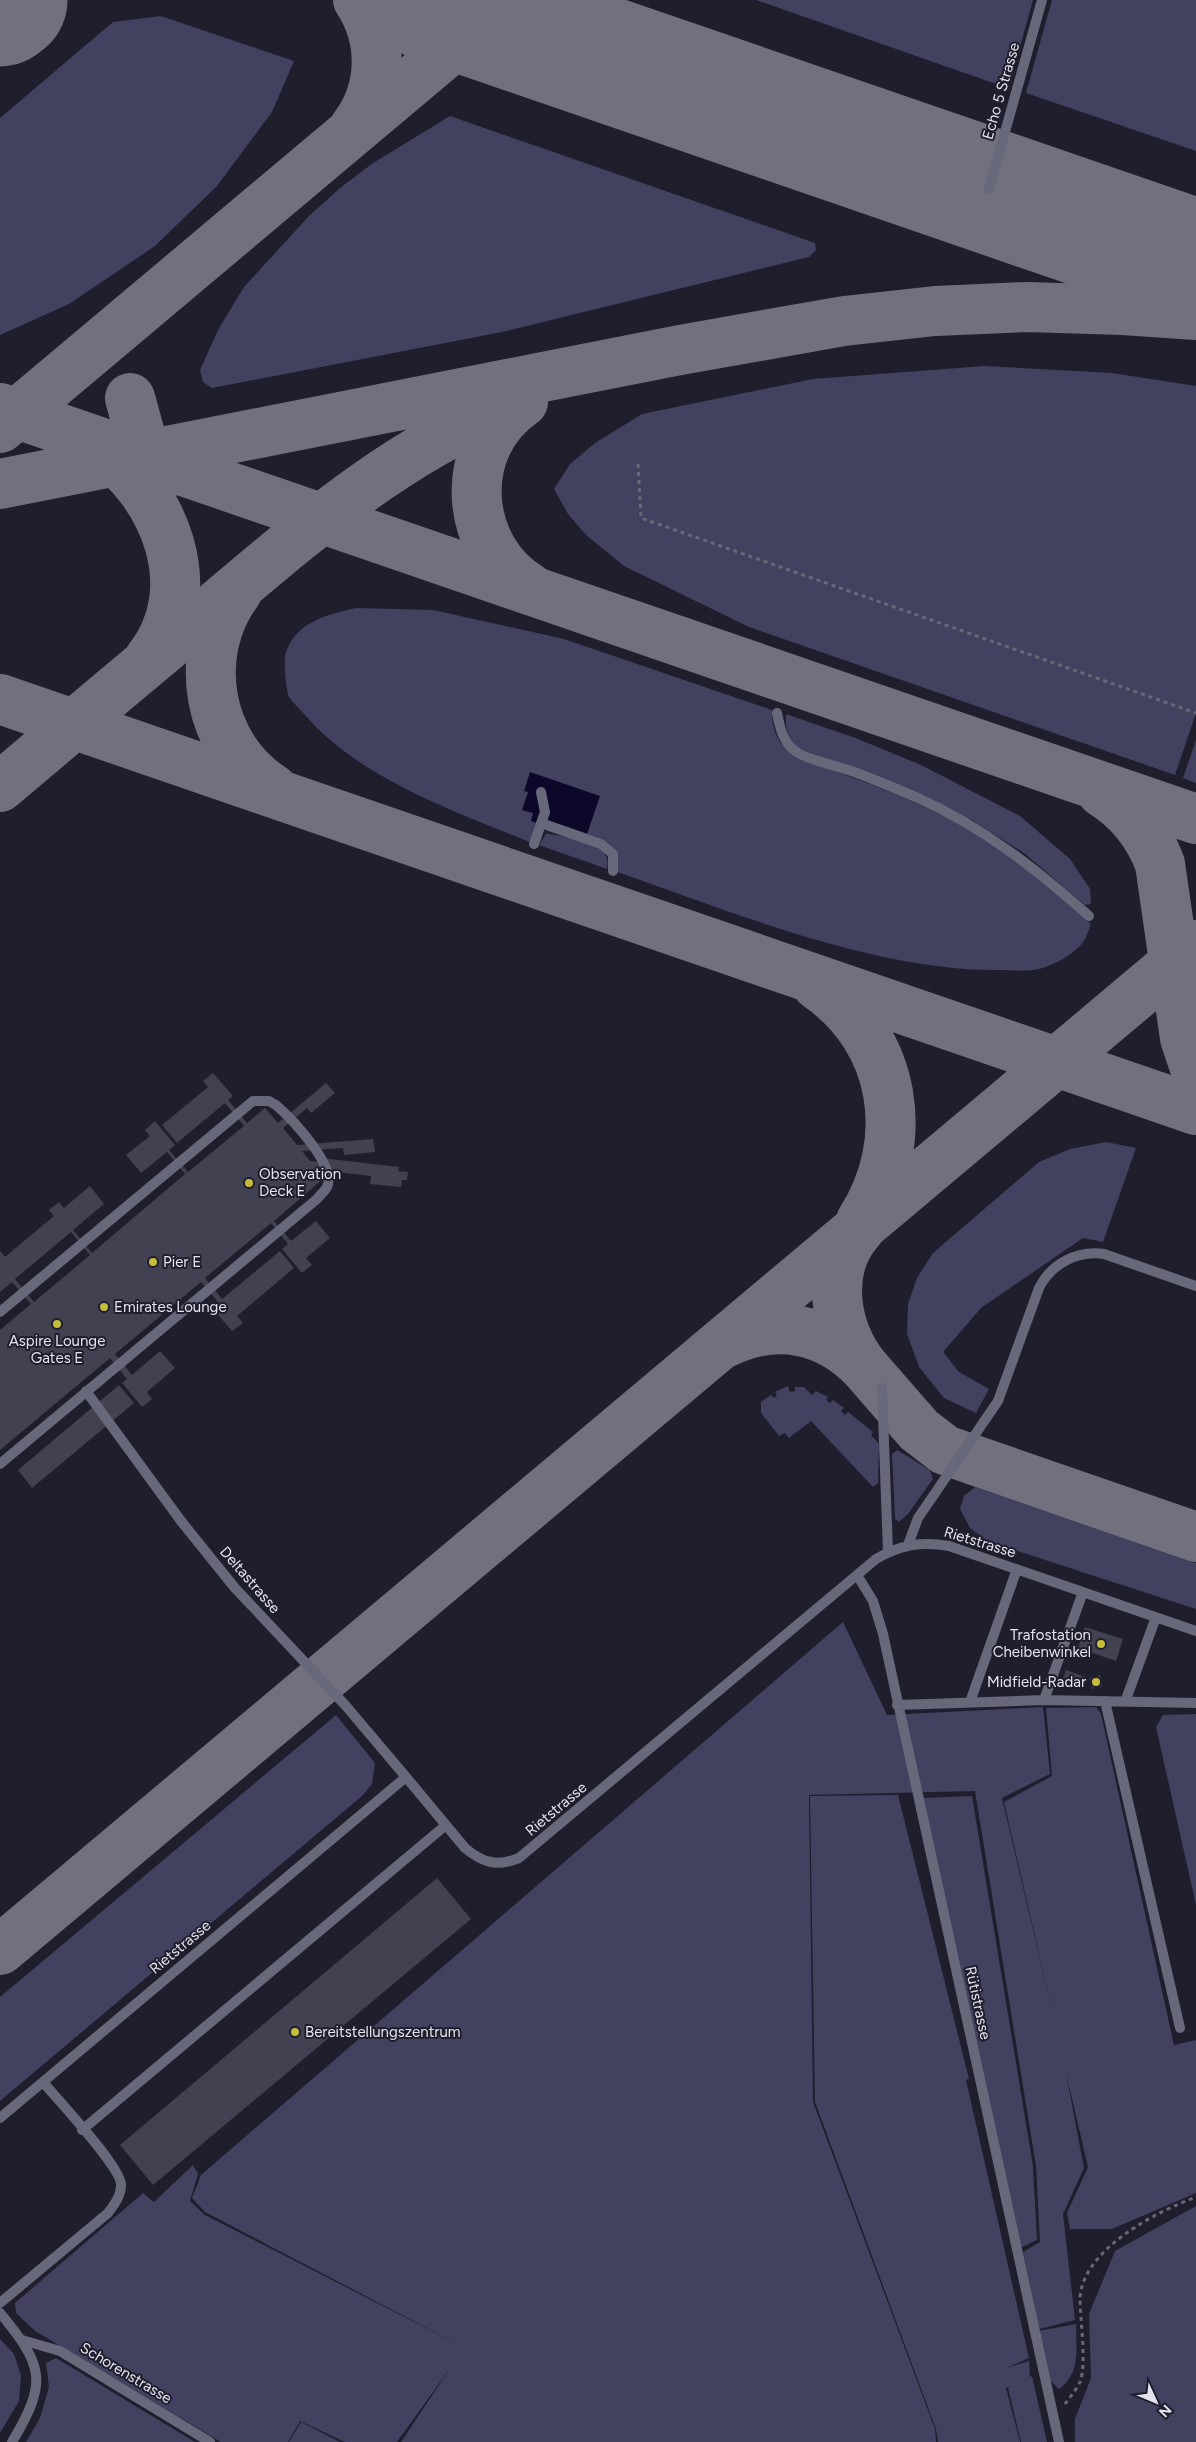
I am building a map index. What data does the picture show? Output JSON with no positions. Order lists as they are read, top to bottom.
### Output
{
  "streets": {
    "lane": [
      "Echo 5 Strasse",
      "Rietstrasse",
      "Deltastrasse",
      "Rütistrasse",
      "Schorenstrasse"
    ]
  },
  "crossings": [
    ["Rietstrasse", "Deltastrasse"],
    ["Rietstrasse", "Rütistrasse"]
  ],
  "places": [
    "Observation Deck E",
    "Pier E",
    "Emirates Lounge",
    "Aspire Lounge Gates E",
    "Trafostation Cheibenwinkel",
    "Midfield-Radar",
    "Bereitstellungszentrum"
  ],
  "north": "bottom right"
}
